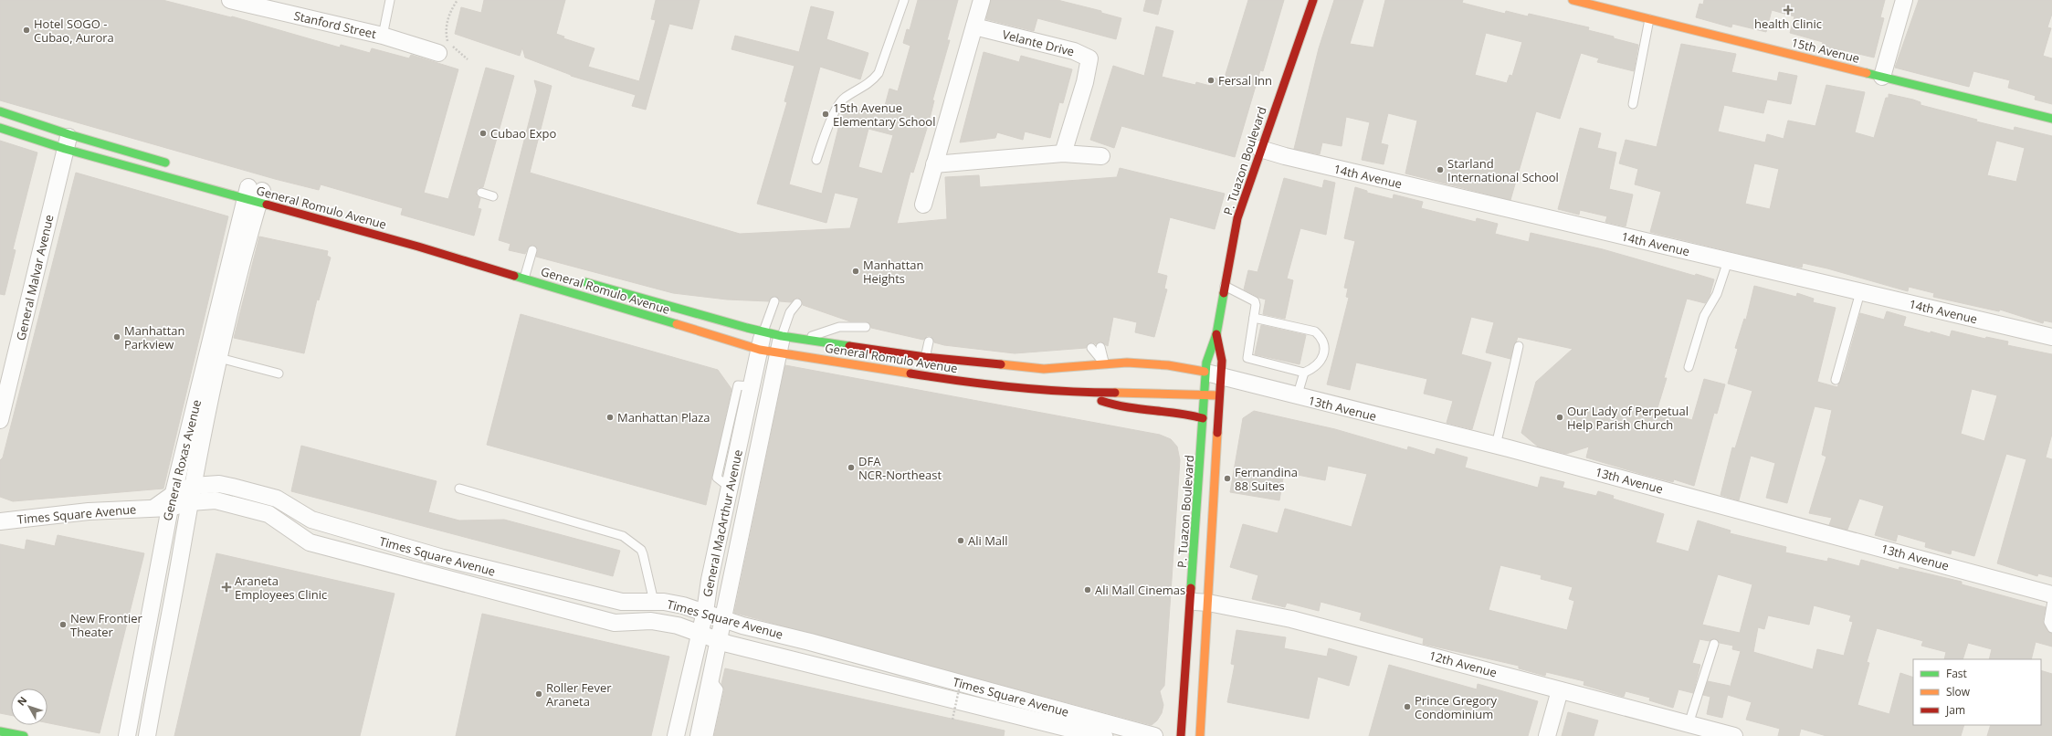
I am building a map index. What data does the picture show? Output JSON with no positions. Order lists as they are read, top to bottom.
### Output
{
  "streets": {
    "street": [
      "Stanford Street",
      "Velante Drive",
      "15th Avenue",
      "P. Tuazon Boulevard",
      "14th Avenue",
      "General Romulo Avenue",
      "General Malvar Avenue",
      "13th Avenue",
      "General Roxas Avenue",
      "Times Square Avenue",
      "General MacArthur Avenue",
      "12th Avenue"
    ]
  },
  "crossings": [
    ["P. Tuazon Boulevard", "14th Avenue"],
    ["P. Tuazon Boulevard", "General Romulo Avenue"],
    ["P. Tuazon Boulevard", "13th Avenue"],
    ["P. Tuazon Boulevard", "12th Avenue"],
    ["General Romulo Avenue", "General Malvar Avenue"],
    ["General Romulo Avenue", "13th Avenue"],
    ["General Romulo Avenue", "General Roxas Avenue"],
    ["General Romulo Avenue", "General MacArthur Avenue"],
    ["General Roxas Avenue", "Times Square Avenue"],
    ["Times Square Avenue", "General MacArthur Avenue"]
  ],
  "places": {
    "health": ["health Clinic", "Araneta Employees Clinic"],
    "other": [
      "Hotel SOGO - Cubao, Aurora",
      "Fersal Inn",
      "15th Avenue Elementary School",
      "Cubao Expo",
      "Starland International School",
      "Manhattan Heights",
      "Manhattan Parkview",
      "Manhattan Plaza",
      "Our Lady of Perpetual Help Parish Church",
      "DFA NCR-Northeast",
      "Fernandina 88 Suites",
      "Ali Mall",
      "Ali Mall Cinemas",
      "New Frontier Theater",
      "Roller Fever Araneta",
      "Prince Gregory Condominium"
    ]
  },
  "legend": ["Fast", "Slow", "Jam"],
  "north": "top left"
}
